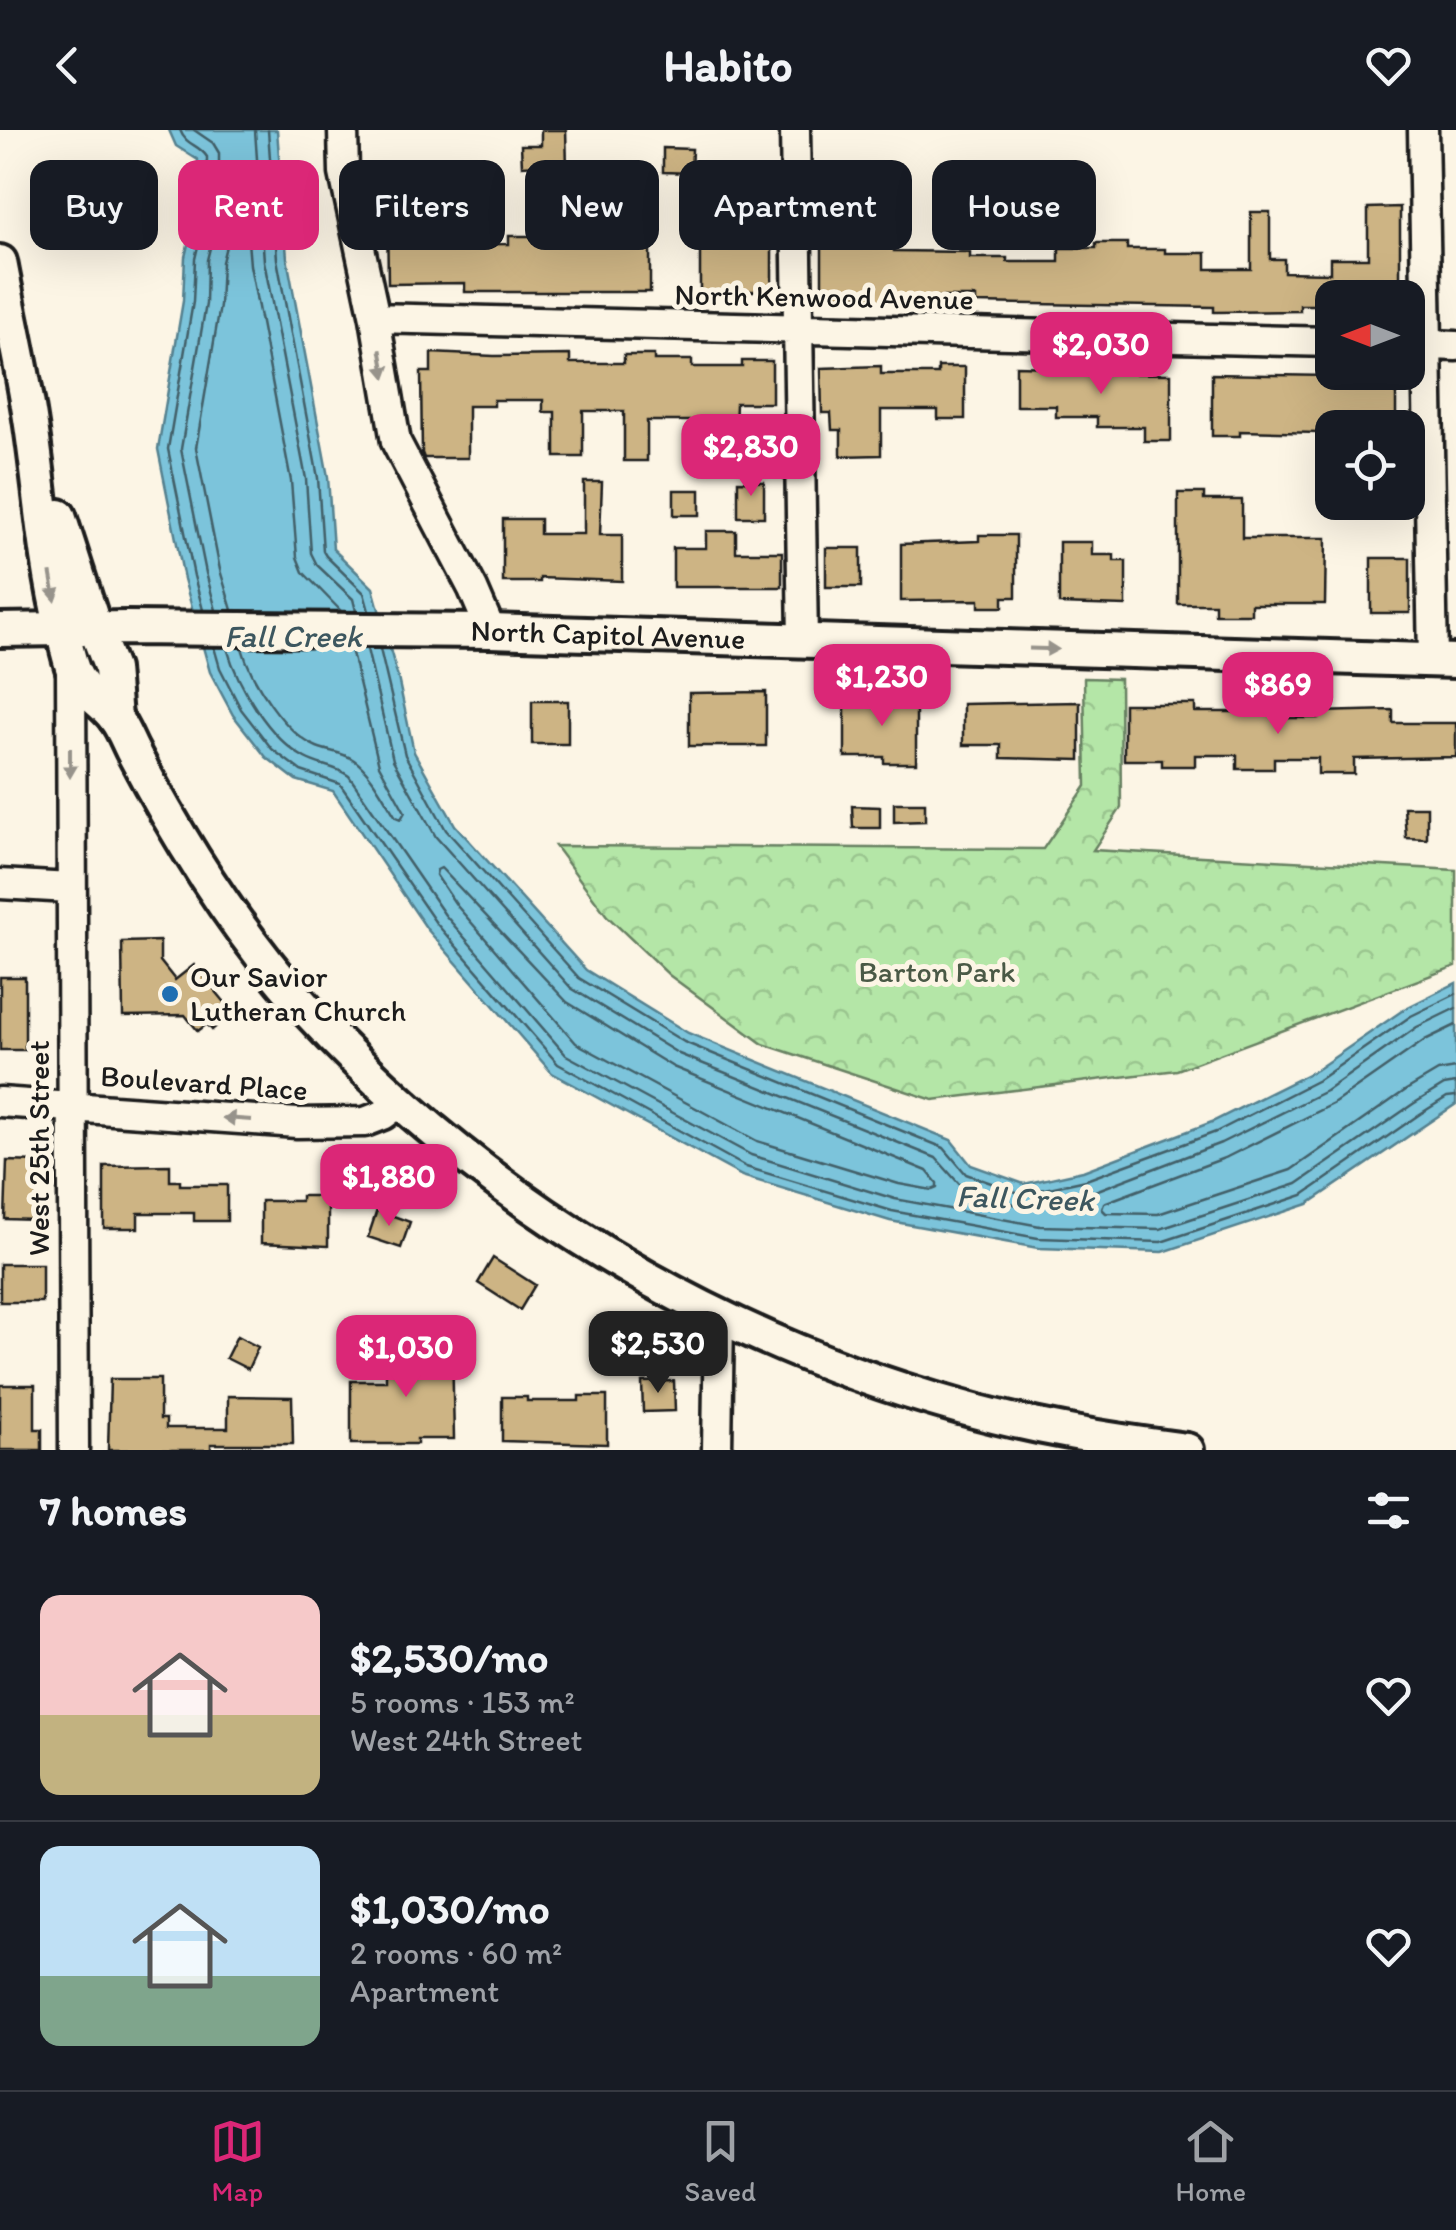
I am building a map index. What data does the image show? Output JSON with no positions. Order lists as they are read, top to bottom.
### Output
{
  "streets": {
    "main road": ["North Capitol Avenue"],
    "street": ["North Kenwood Avenue", "Boulevard Place", "West 25th Street"]
  },
  "crossings": [
    ["Boulevard Place", "West 25th Street"]
  ],
  "one_way": ["North Capitol Avenue", "Boulevard Place"],
  "water": ["Fall Creek"],
  "parks": ["Barton Park"],
  "places": ["Our Savior Lutheran Church"],
  "north": "left",
  "page": {
    "header": "Habito",
    "chip": [
      "Buy",
      "Rent",
      "Filters",
      "New",
      "Apartment",
      "House"
    ],
    "price": [
      "$2,030",
      "$2,830",
      "$1,230",
      "$869",
      "$1,880",
      "$2,530",
      "$1,030"
    ],
    "heading": "7 homes",
    "list": [
      {
        "name": "$2,530/mo",
        "note": "5 rooms · 153 m² · West 24th Street"
      },
      {
        "name": "$1,030/mo",
        "note": "2 rooms · 60 m² · Apartment"
      }
    ],
    "tabs": ["Map", "Saved", "Home"]
  }
}
